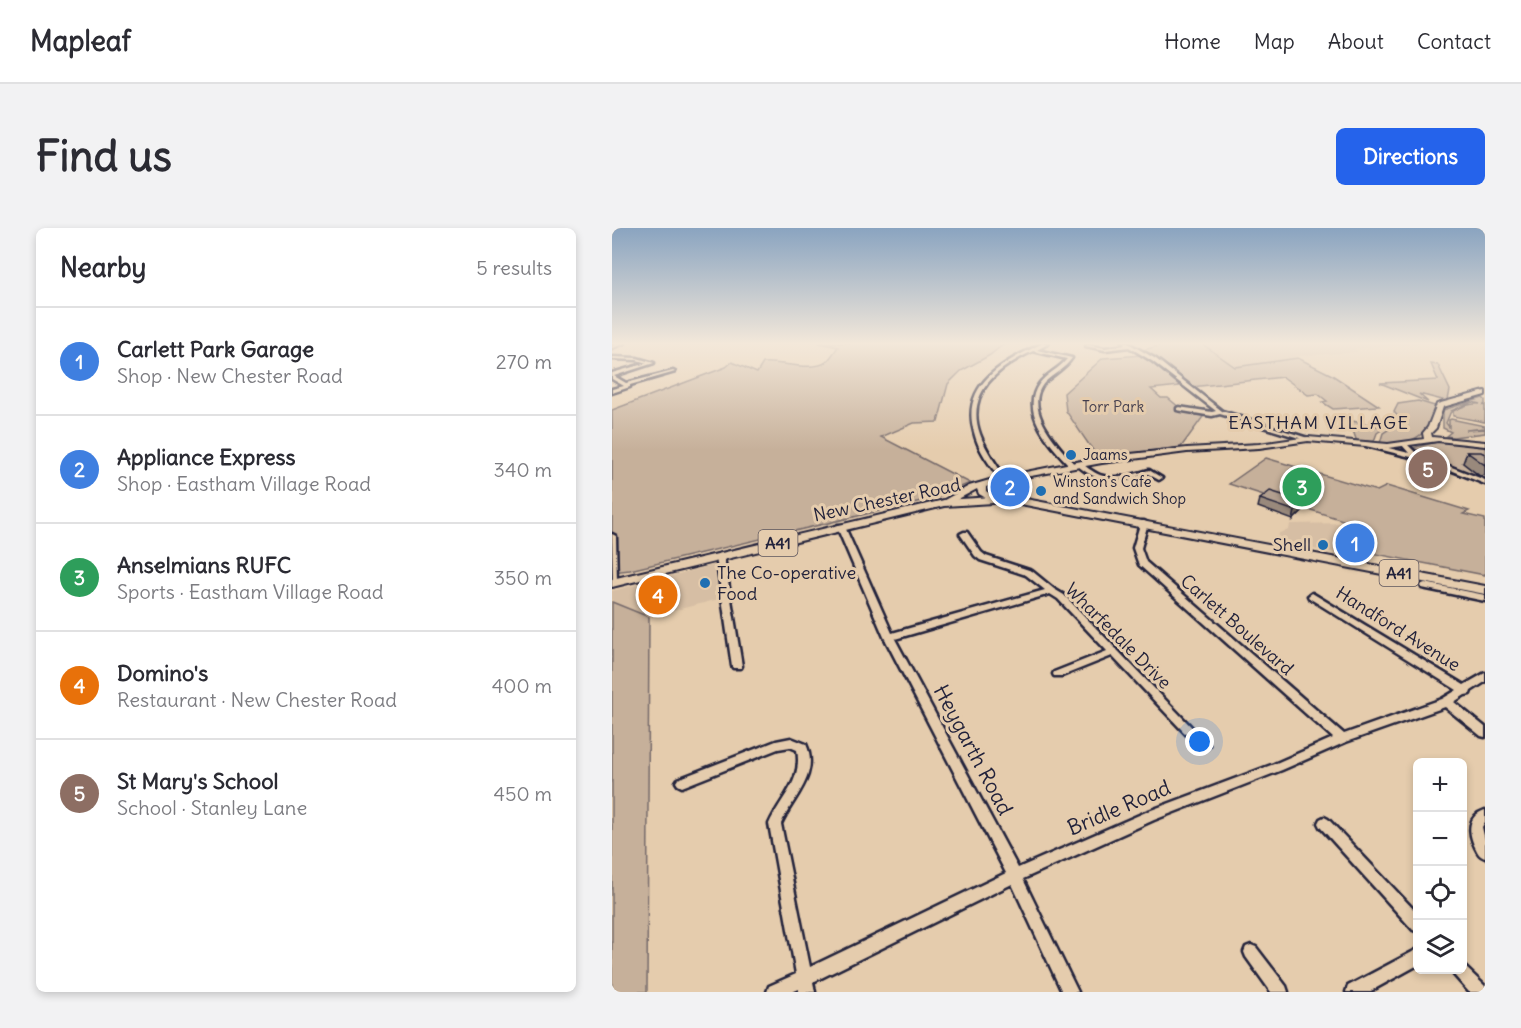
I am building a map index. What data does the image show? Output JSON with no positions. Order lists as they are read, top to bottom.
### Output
{
  "streets": {
    "highway": ["New Chester Road", "A41"],
    "street": [
      "Carlett Boulevard",
      "Handford Avenue",
      "Wharfedale Drive",
      "Heygarth Road",
      "Bridle Road"
    ]
  },
  "crossings": [
    ["New Chester Road", "Carlett Boulevard"],
    ["New Chester Road", "Heygarth Road"],
    ["Carlett Boulevard", "Bridle Road"],
    ["Handford Avenue", "Bridle Road"],
    ["Wharfedale Drive", "Heygarth Road"],
    ["Heygarth Road", "Bridle Road"]
  ],
  "districts": ["EASTHAM VILLAGE"],
  "parks": ["Torr Park"],
  "places": [
    "Jaams",
    "Winston's Cafe and Sandwich Shop",
    "Shell",
    "The Co-operative Food"
  ],
  "page": {
    "header": "Mapleaf",
    "nav": [
      "Home",
      "Map",
      "About",
      "Contact"
    ],
    "buttons": "Directions",
    "title": "Find us",
    "heading": ["Nearby", "5 results"],
    "list": [
      {
        "mark": "1",
        "name": "Carlett Park Garage",
        "note": "Shop · New Chester Road",
        "value": "270 m"
      },
      {
        "mark": "2",
        "name": "Appliance Express",
        "note": "Shop · Eastham Village Road",
        "value": "340 m"
      },
      {
        "mark": "3",
        "name": "Anselmians RUFC",
        "note": "Sports · Eastham Village Road",
        "value": "350 m"
      },
      {
        "mark": "4",
        "name": "Domino's",
        "note": "Restaurant · New Chester Road",
        "value": "400 m"
      },
      {
        "mark": "5",
        "name": "St Mary's School",
        "note": "School · Stanley Lane",
        "value": "450 m"
      }
    ],
    "pins": [
      "5",
      "2",
      "3",
      "1",
      "4"
    ],
    "map_buttons": ["+", "−"]
  }
}
